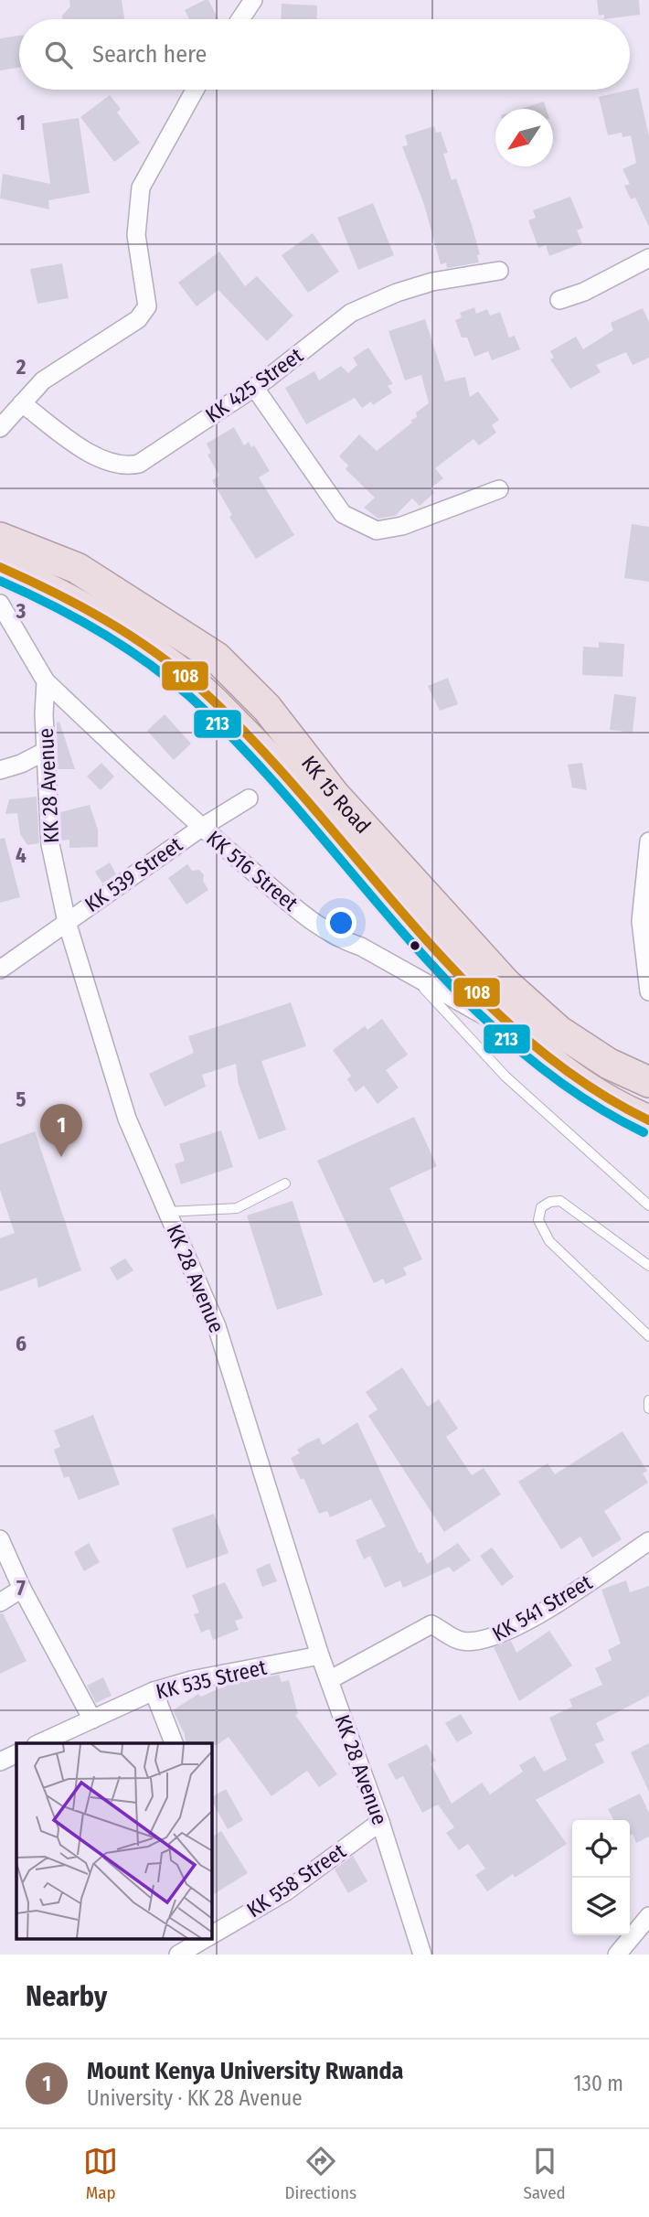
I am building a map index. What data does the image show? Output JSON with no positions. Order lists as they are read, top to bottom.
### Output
{
  "streets": {
    "highway": ["KK 15 Road"],
    "street": [
      "KK 425 Street",
      "KK 28 Avenue",
      "KK 516 Street",
      "KK 539 Street",
      "KK 541 Street",
      "KK 535 Street",
      "KK 558 Street"
    ]
  },
  "crossings": [
    ["KK 28 Avenue", "KK 516 Street"],
    ["KK 28 Avenue", "KK 539 Street"],
    ["KK 28 Avenue", "KK 541 Street"],
    ["KK 28 Avenue", "KK 535 Street"],
    ["KK 28 Avenue", "KK 558 Street"],
    ["KK 15 Road", "KK 516 Street"],
    ["KK 516 Street", "KK 539 Street"]
  ],
  "lines": ["transit line 108", "transit line 213"],
  "north": "bottom left",
  "page": {
    "search": "Search here",
    "pins": "1",
    "heading": "Nearby",
    "list": [
      {
        "mark": "1",
        "name": "Mount Kenya University Rwanda",
        "note": "University · KK 28 Avenue",
        "value": "130 m"
      }
    ],
    "nav": ["Map", "Directions", "Saved"]
  },
  "grid": {
    "rows": [
      "1",
      "2",
      "3",
      "4",
      "5",
      "6",
      "7"
    ]
  }
}
